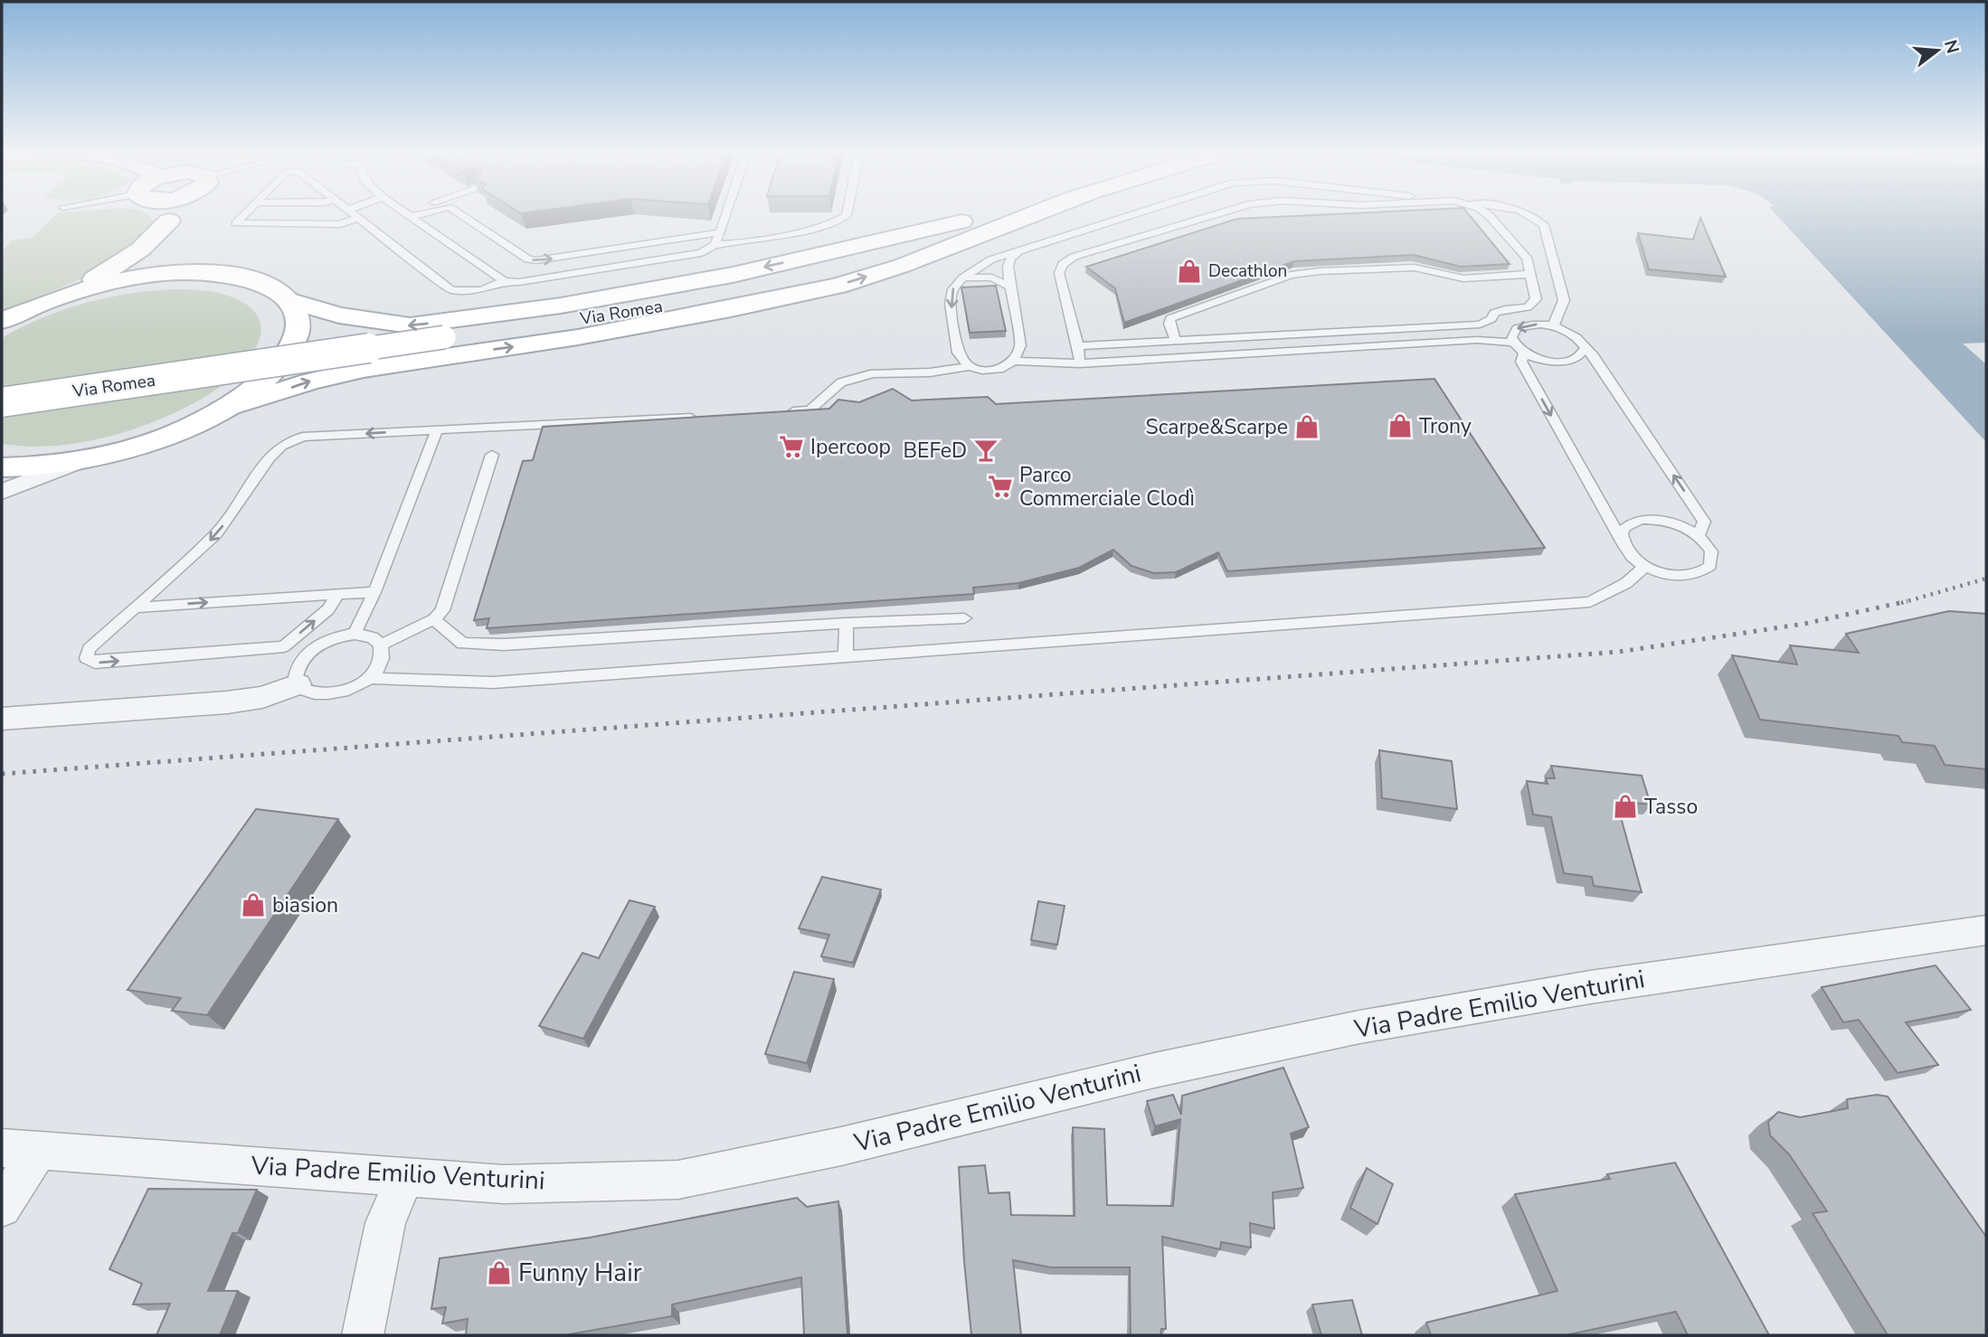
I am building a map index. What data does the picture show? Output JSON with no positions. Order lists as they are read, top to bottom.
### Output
{
  "streets": {
    "main road": ["Via Romea"],
    "street": ["Via Padre Emilio Venturini"]
  },
  "places": {
    "shop": [
      "Decathlon",
      "Trony",
      "Scarpe&Scarpe",
      "Tasso",
      "biasion",
      "Funny Hair"
    ],
    "supermarket": ["Ipercoop", "Parco Commerciale Clodì"],
    "bar": ["BEFeD"]
  },
  "north": "right"
}
